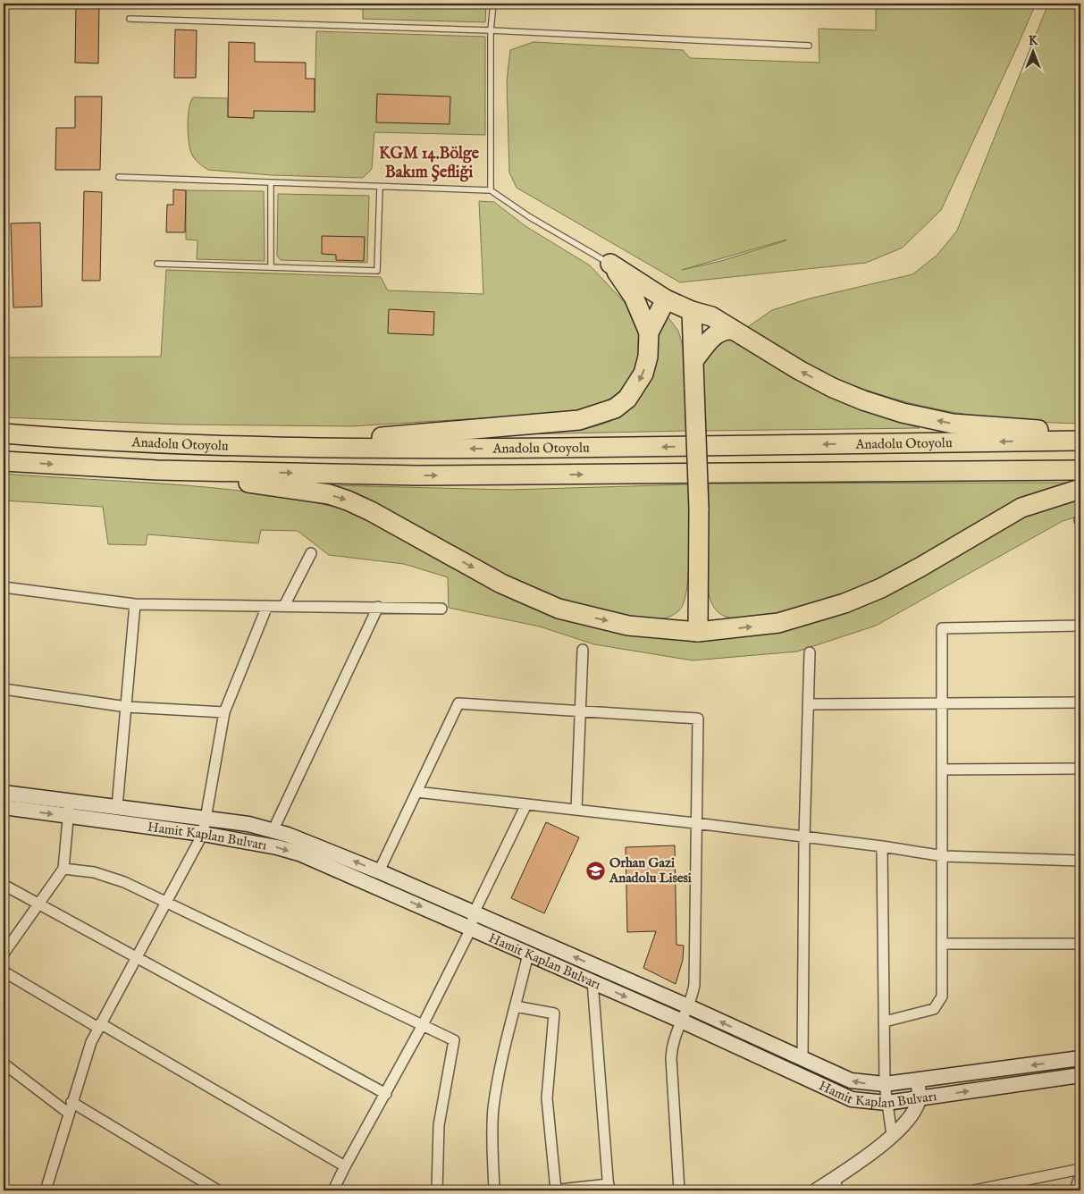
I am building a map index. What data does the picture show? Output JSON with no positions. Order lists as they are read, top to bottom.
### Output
{
  "streets": {
    "highway": ["Anadolu Otoyolu"],
    "main road": ["Hamit Kaplan Bulvarı"]
  },
  "districts": ["KGM 14.Bölge Bakım Şefliği"],
  "places": {
    "school or university": ["Orhan Gazi Anadolu Lisesi"]
  },
  "north": "top"
}
